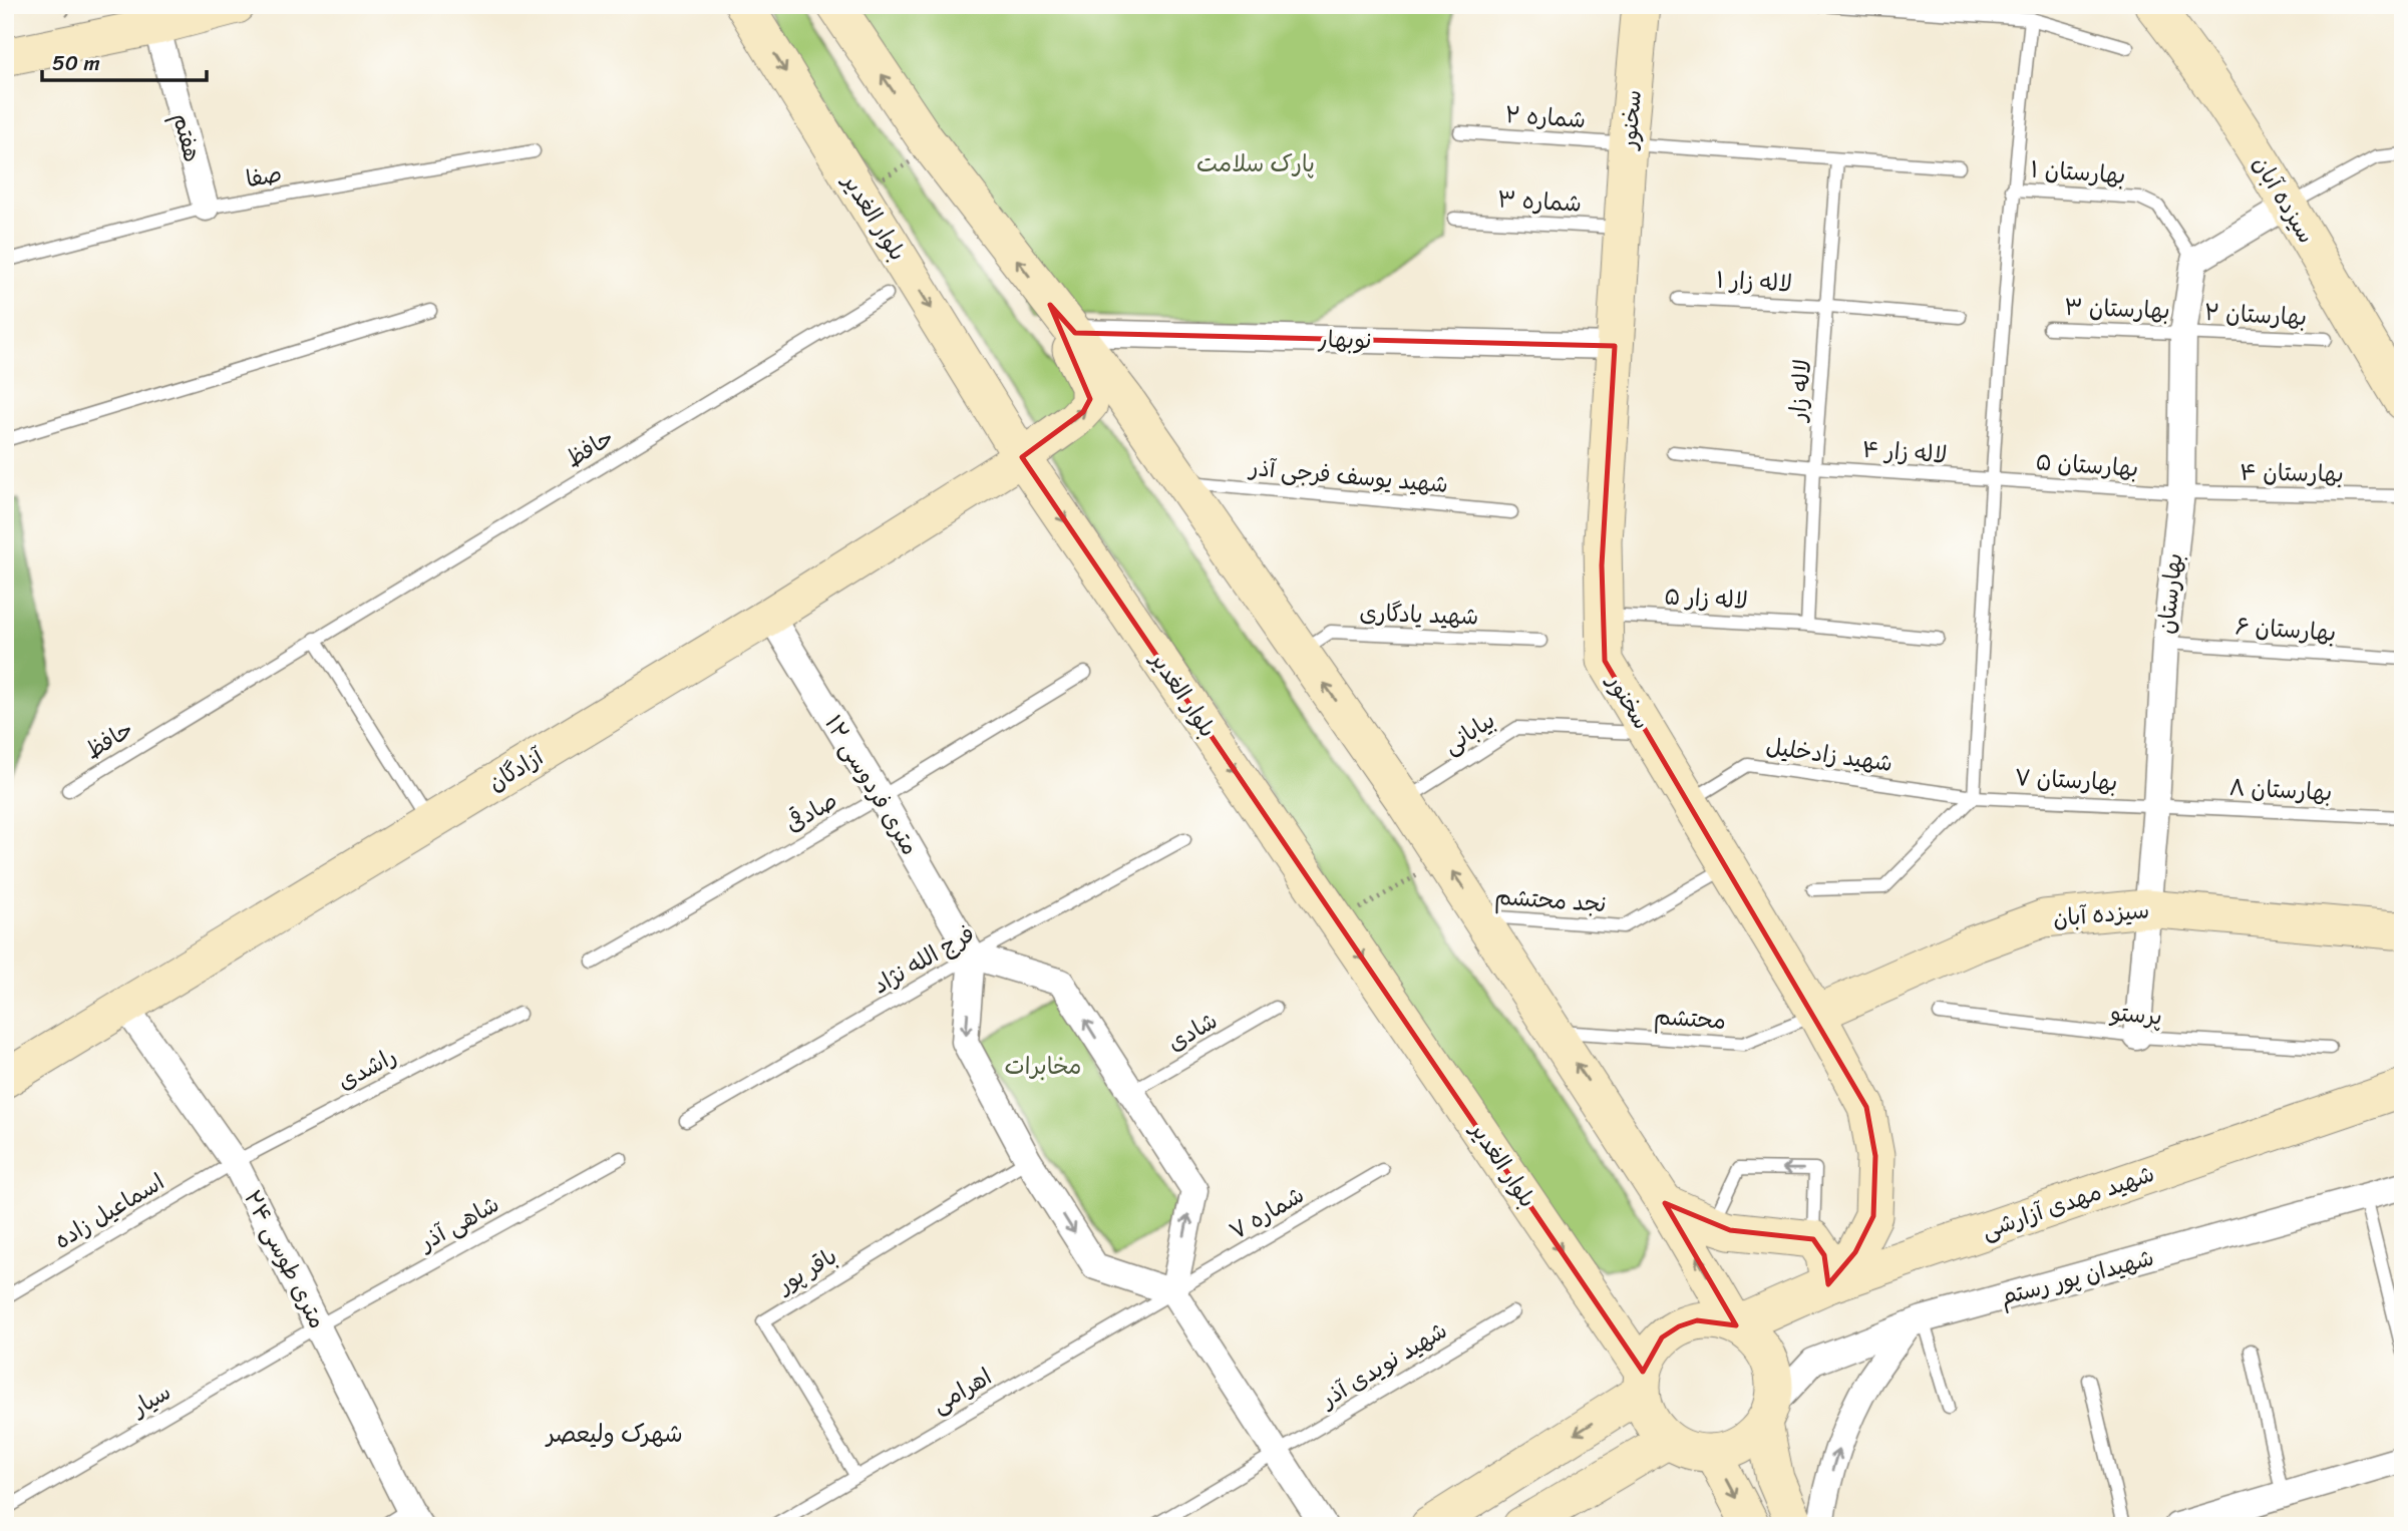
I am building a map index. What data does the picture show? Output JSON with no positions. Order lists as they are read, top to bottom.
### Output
{
  "streets": {
    "street": [
      "سخنور",
      "هفتم",
      "سیزده آبان",
      "بلوار الغدیر",
      "نوبهار",
      "بهارستان",
      "آزادگان",
      "۱۲ متری فردوسی",
      "شهید مهدی آزارشی",
      "۲۴ متری طوسی",
      "شهیدان پور رستم"
    ],
    "lane": [
      "شماره ۲",
      "بهارستان ۱",
      "صفا",
      "شماره ۳",
      "لاله زار ۱",
      "بهارستان ۳",
      "بهارستان ۲",
      "لاله زار",
      "حافظ",
      "لاله زار ۴",
      "بهارستان ۵",
      "بهارستان ۴",
      "شهید یوسف فرجی آذر",
      "لاله زار ۵",
      "شهید یادگاری",
      "بهارستان ۶",
      "بیابانی",
      "شهید زادخلیل",
      "بهارستان ۷",
      "بهارستان ۸",
      "صادقی",
      "نجد محتشم",
      "فرج الله نژاد",
      "پرستو",
      "محتشم",
      "شادی",
      "راشدی",
      "اسماعیل زاده",
      "شماره ۷",
      "شاهی آذر",
      "باقر پور",
      "شهید نویدی آذر",
      "اهرامی",
      "سیار"
    ]
  },
  "crossings": [
    ["شماره ۲", "سخنور"],
    ["شماره ۲", "لاله زار"],
    ["سخنور", "سیزده آبان"],
    ["سخنور", "شماره ۳"],
    ["سخنور", "نوبهار"],
    ["سخنور", "لاله زار ۵"],
    ["سخنور", "بیابانی"],
    ["سخنور", "شهید زادخلیل"],
    ["سخنور", "نجد محتشم"],
    ["سخنور", "محتشم"],
    ["سخنور", "شهید مهدی آزارشی"],
    ["هفتم", "صفا"],
    ["بهارستان ۱", "بهارستان"],
    ["سیزده آبان", "بهارستان"],
    ["سیزده آبان", "محتشم"],
    ["بلوار الغدیر", "آزادگان"],
    ["بلوار الغدیر", "شهید مهدی آزارشی"],
    ["بلوار الغدیر", "شهیدان پور رستم"],
    ["لاله زار ۱", "لاله زار"],
    ["بهارستان ۳", "بهارستان ۲"],
    ["بهارستان ۳", "بهارستان"],
    ["بهارستان ۲", "بهارستان"],
    ["لاله زار", "لاله زار ۴"],
    ["لاله زار", "لاله زار ۵"],
    ["لاله زار ۴", "بهارستان ۵"],
    ["بهارستان ۵", "بهارستان ۴"],
    ["بهارستان ۵", "بهارستان"],
    ["بهارستان ۴", "بهارستان"],
    ["بهارستان", "بهارستان ۶"],
    ["بهارستان", "بهارستان ۷"],
    ["بهارستان", "بهارستان ۸"],
    ["بهارستان", "پرستو"],
    ["شهید زادخلیل", "بهارستان ۷"],
    ["آزادگان", "۱۲ متری فردوسی"],
    ["آزادگان", "۲۴ متری طوسی"],
    ["بهارستان ۷", "بهارستان ۸"],
    ["۱۲ متری فردوسی", "صادقی"],
    ["۱۲ متری فردوسی", "فرج الله نژاد"],
    ["راشدی", "اسماعیل زاده"],
    ["راشدی", "۲۴ متری طوسی"],
    ["شهید مهدی آزارشی", "شهیدان پور رستم"],
    ["اسماعیل زاده", "۲۴ متری طوسی"],
    ["شماره ۷", "اهرامی"],
    ["شاهی آذر", "۲۴ متری طوسی"],
    ["شاهی آذر", "سیار"],
    ["۲۴ متری طوسی", "سیار"],
    ["باقر پور", "اهرامی"]
  ],
  "districts": ["شهرک ولیعصر"],
  "parks": ["پارک سلامت", "مخابرات"],
  "scale_bar": "50 m"
}
